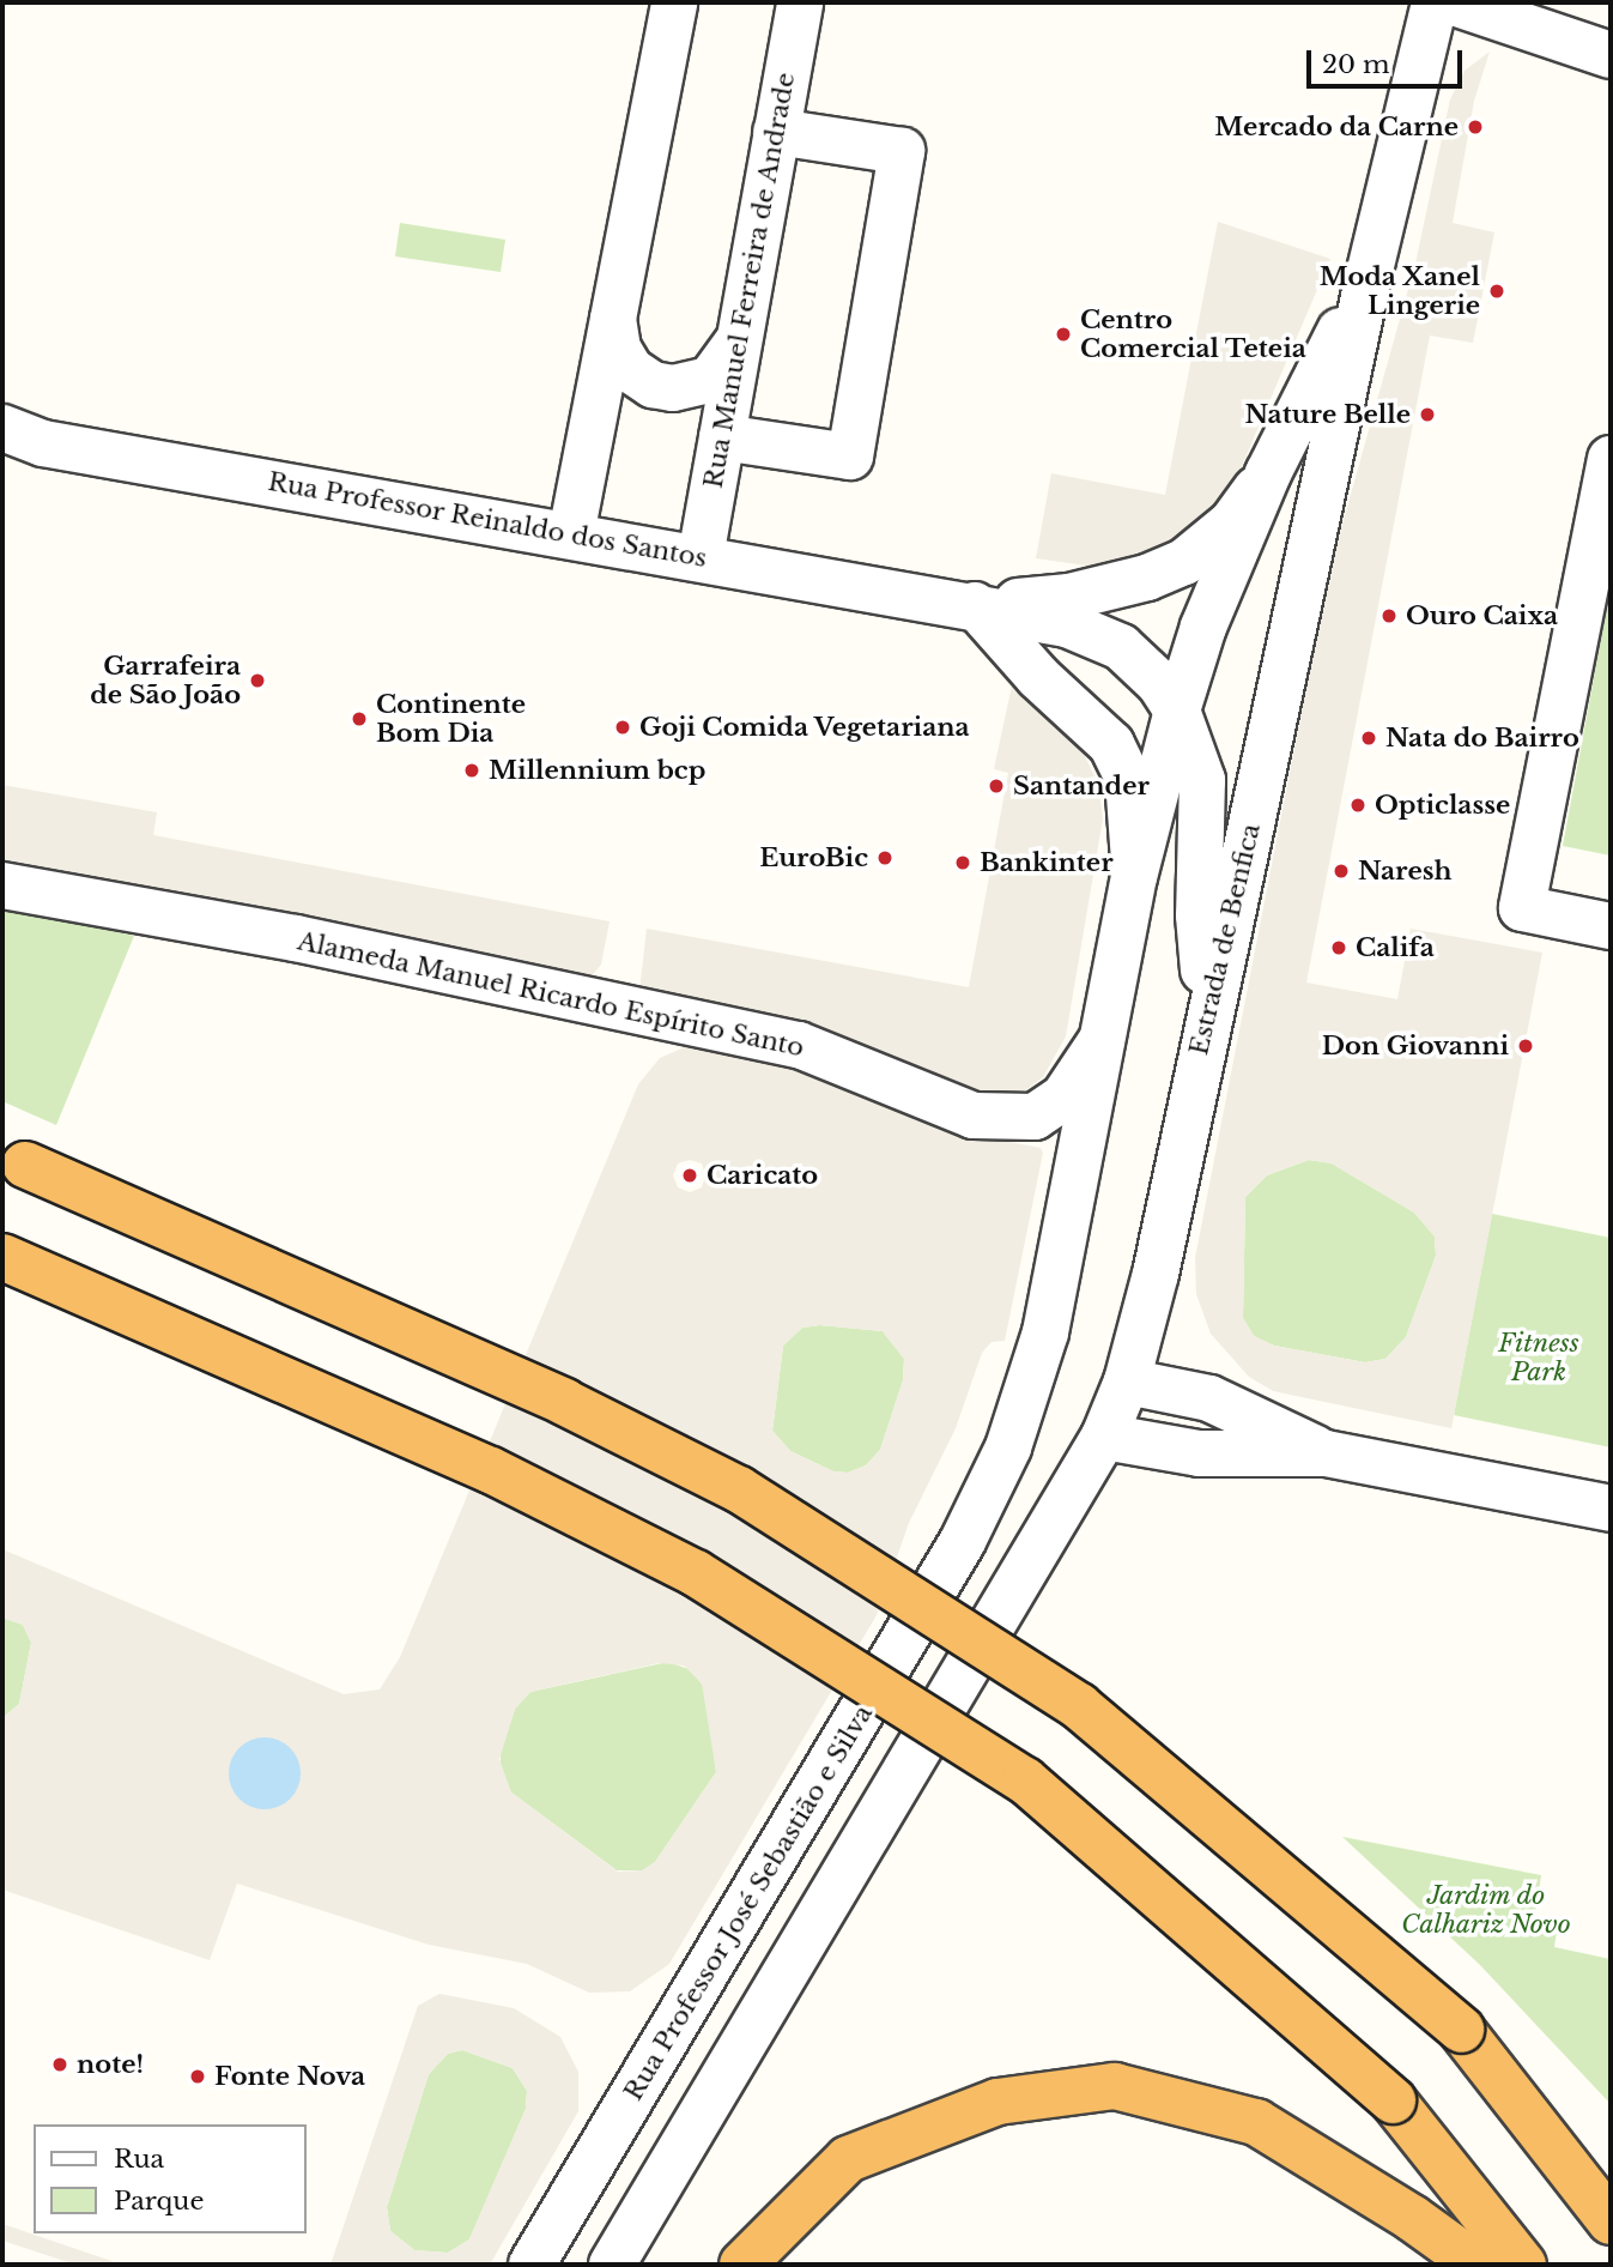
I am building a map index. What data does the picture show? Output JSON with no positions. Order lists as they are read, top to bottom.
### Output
{
  "streets": {
    "street": [
      "Rua Manuel Ferreira de Andrade",
      "Rua Professor Reinaldo dos Santos",
      "Estrada de Benfica",
      "Alameda Manuel Ricardo Espírito Santo",
      "Rua Professor José Sebastião e Silva"
    ]
  },
  "crossings": [
    ["Rua Manuel Ferreira de Andrade", "Rua Professor Reinaldo dos Santos"],
    ["Rua Professor Reinaldo dos Santos", "Estrada de Benfica"],
    ["Estrada de Benfica", "Alameda Manuel Ricardo Espírito Santo"],
    ["Estrada de Benfica", "Rua Professor José Sebastião e Silva"]
  ],
  "parks": ["Fitness Park", "Jardim do Calhariz Novo"],
  "places": [
    "Mercado da Carne",
    "Moda Xanel Lingerie",
    "Centro Comercial Teteia",
    "Nature Belle",
    "Ouro Caixa",
    "Garrafeira de São João",
    "Continente Bom Dia",
    "Goji Comida Vegetariana",
    "Nata do Bairro",
    "Millennium bcp",
    "Santander",
    "Opticlasse",
    "EuroBic",
    "Bankinter",
    "Naresh",
    "Califa",
    "Don Giovanni",
    "Caricato",
    "note!",
    "Fonte Nova"
  ],
  "legend": ["Rua", "Parque"],
  "scale_bar": "20 m"
}
